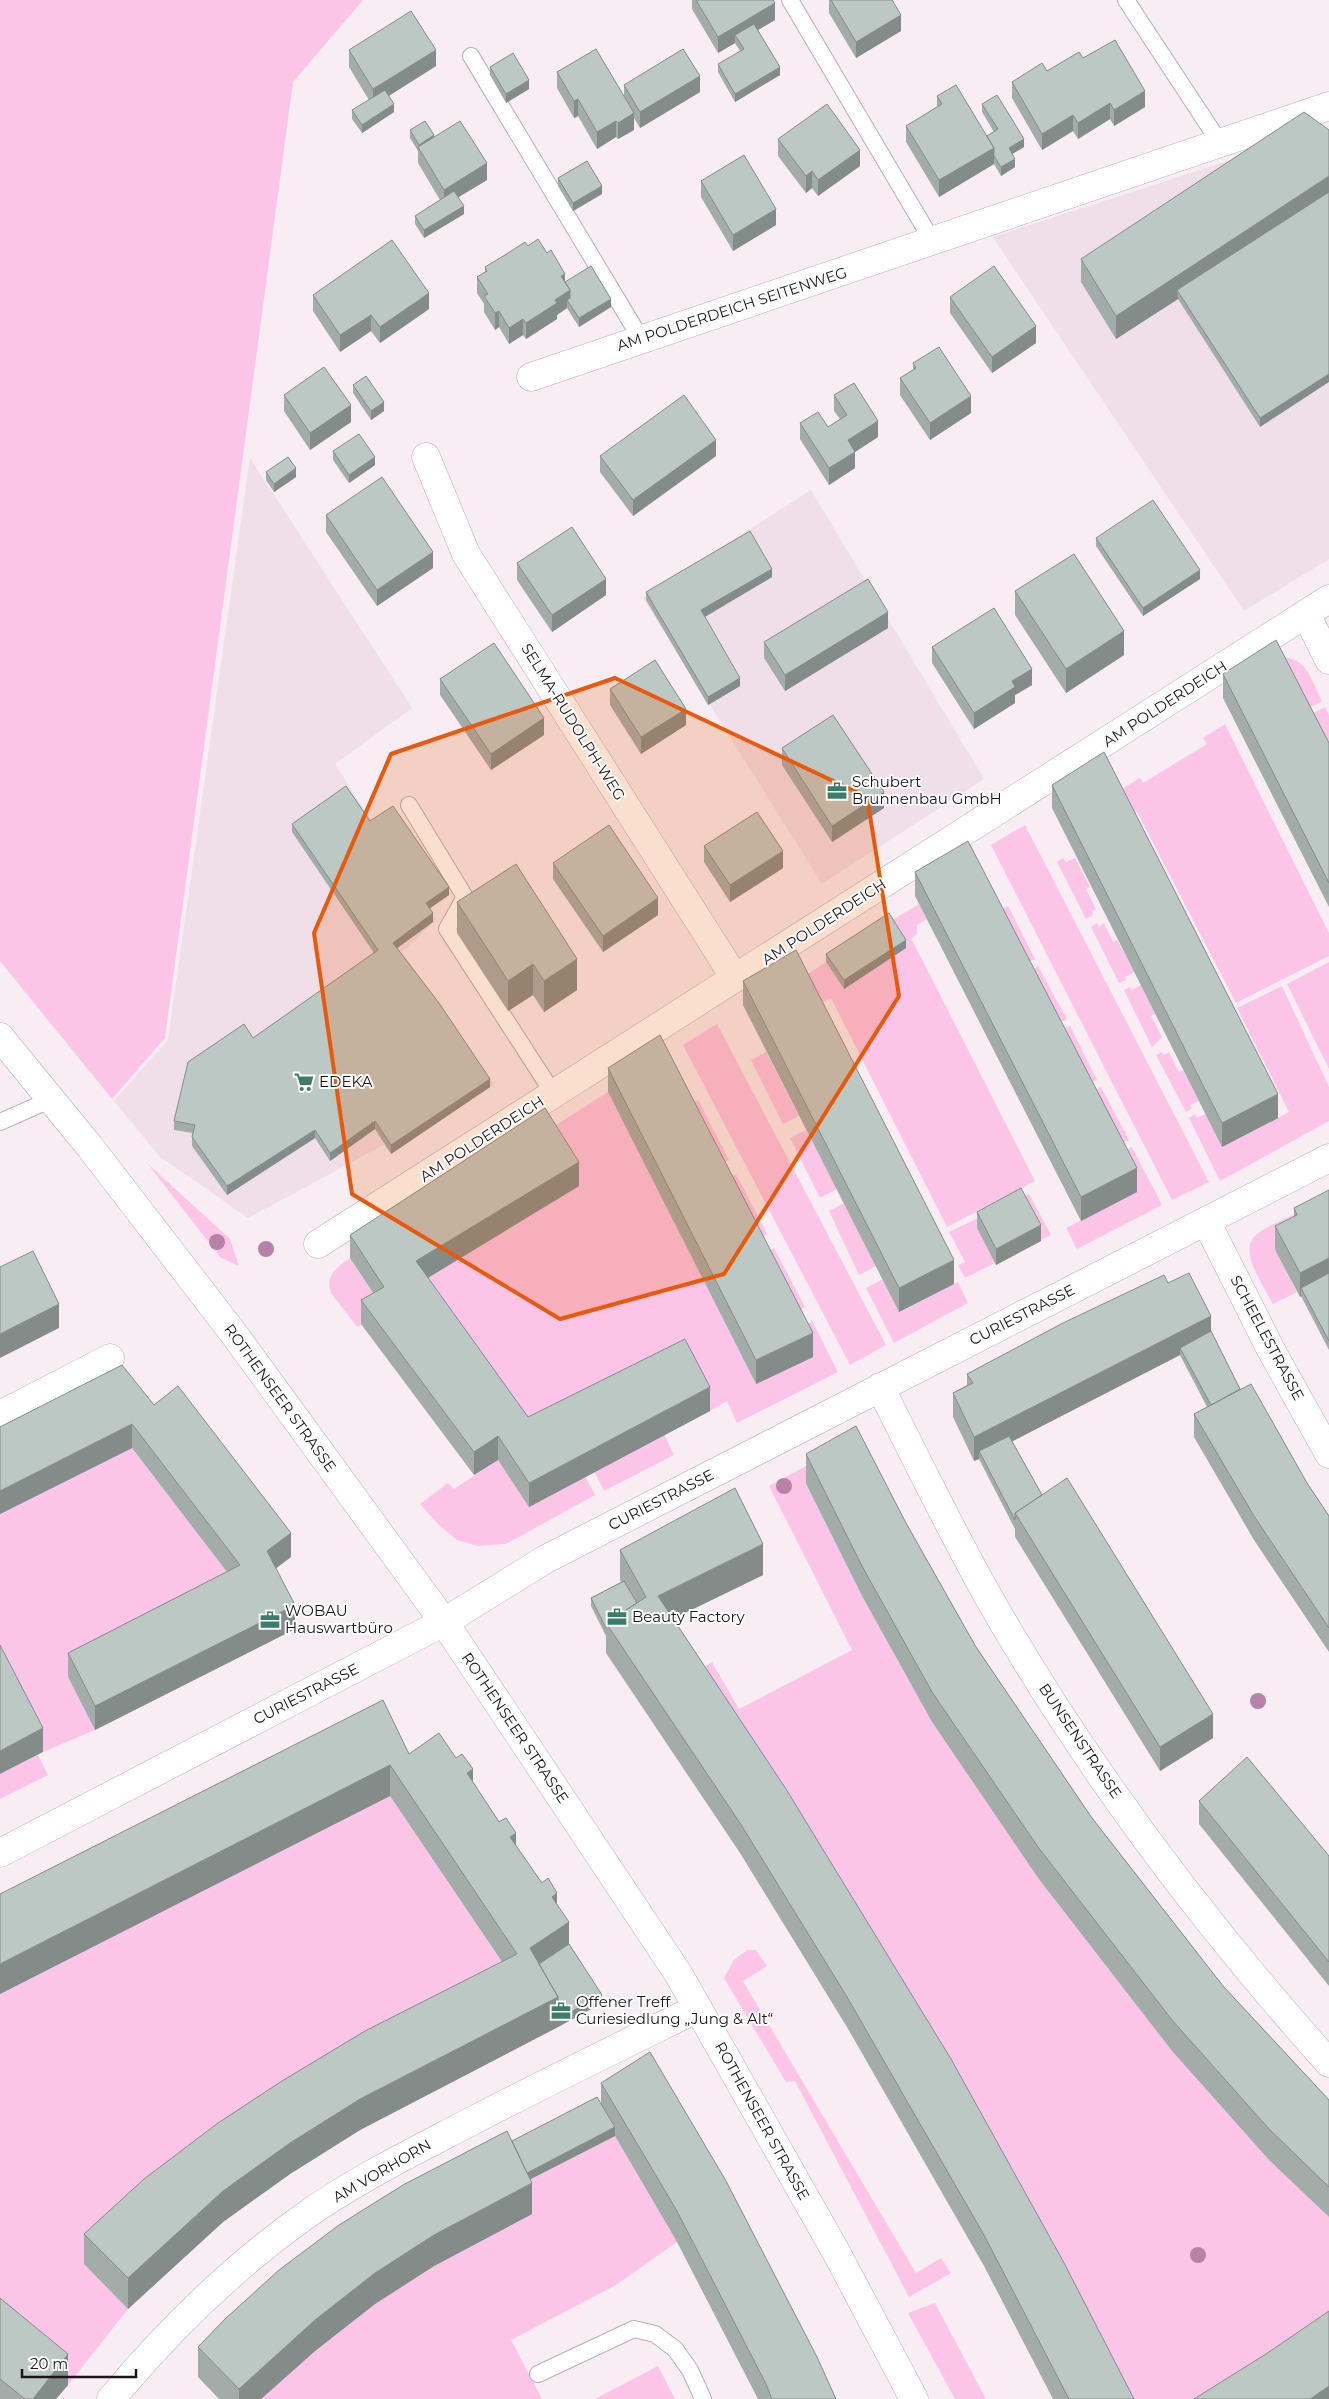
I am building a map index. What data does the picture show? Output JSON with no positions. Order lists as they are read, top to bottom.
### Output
{
  "streets": {
    "street": [
      "AM POLDERDEICH SEITENWEG",
      "AM POLDERDEICH",
      "SELMA-RUDOLPH-WEG",
      "CURIESTRASSE",
      "SCHEELESTRASSE",
      "ROTHENSEER STRASSE",
      "BUNSENSTRASSE",
      "AM VORHORN"
    ]
  },
  "crossings": [
    ["AM POLDERDEICH", "SELMA-RUDOLPH-WEG"],
    ["CURIESTRASSE", "SCHEELESTRASSE"],
    ["CURIESTRASSE", "ROTHENSEER STRASSE"],
    ["CURIESTRASSE", "BUNSENSTRASSE"],
    ["ROTHENSEER STRASSE", "AM VORHORN"]
  ],
  "places": {
    "office": [
      "Schubert Brunnenbau GmbH",
      "Beauty Factory",
      "WOBAU Hauswartbüro",
      "Offener Treff Curiesiedlung „Jung & Alt“"
    ],
    "supermarket": ["EDEKA"]
  },
  "scale_bar": "20 m"
}
